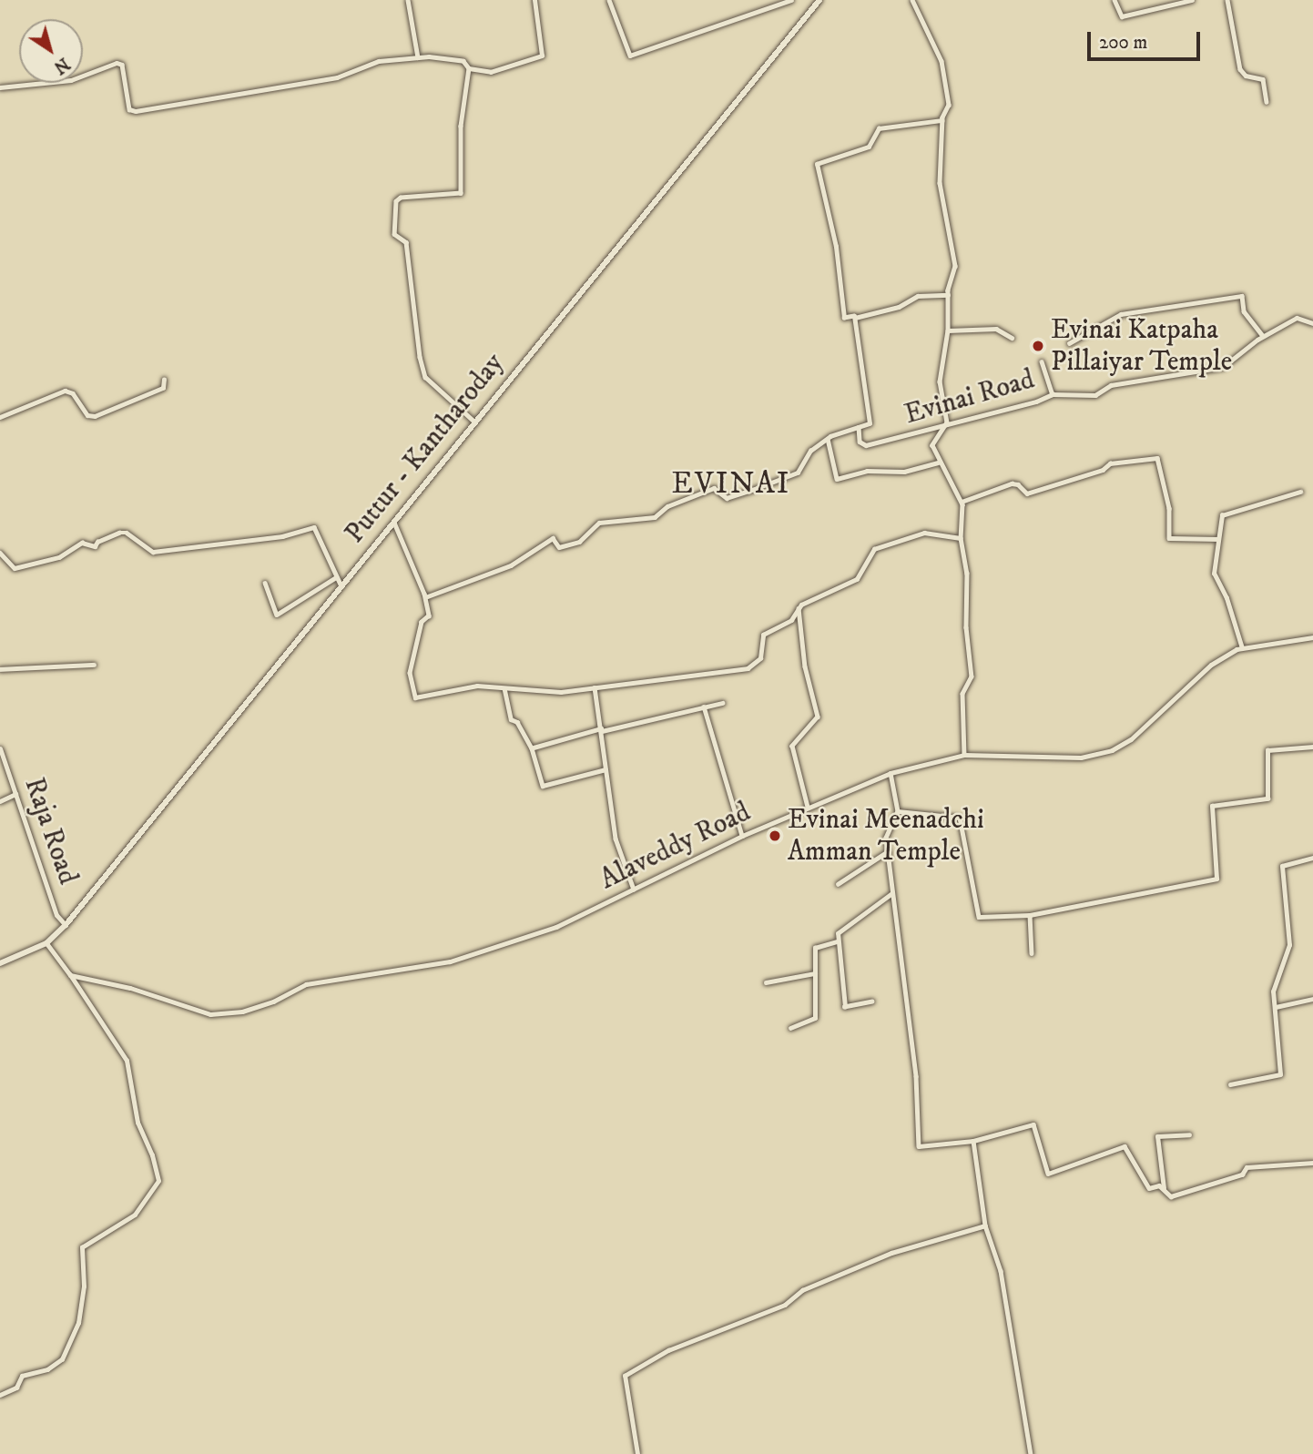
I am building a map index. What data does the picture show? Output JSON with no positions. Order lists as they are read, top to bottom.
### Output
{
  "streets": {
    "main road": ["Puttur - Kantharoday"],
    "street": ["Evinai Road", "Raja Road", "Alaveddy Road"]
  },
  "crossings": [
    ["Puttur - Kantharoday", "Raja Road"]
  ],
  "districts": ["EVINAI"],
  "places": ["Evinai Katpaha Pillaiyar Temple", "Evinai Meenadchi Amman Temple"],
  "scale_bar": "200 m",
  "north": "bottom right"
}
